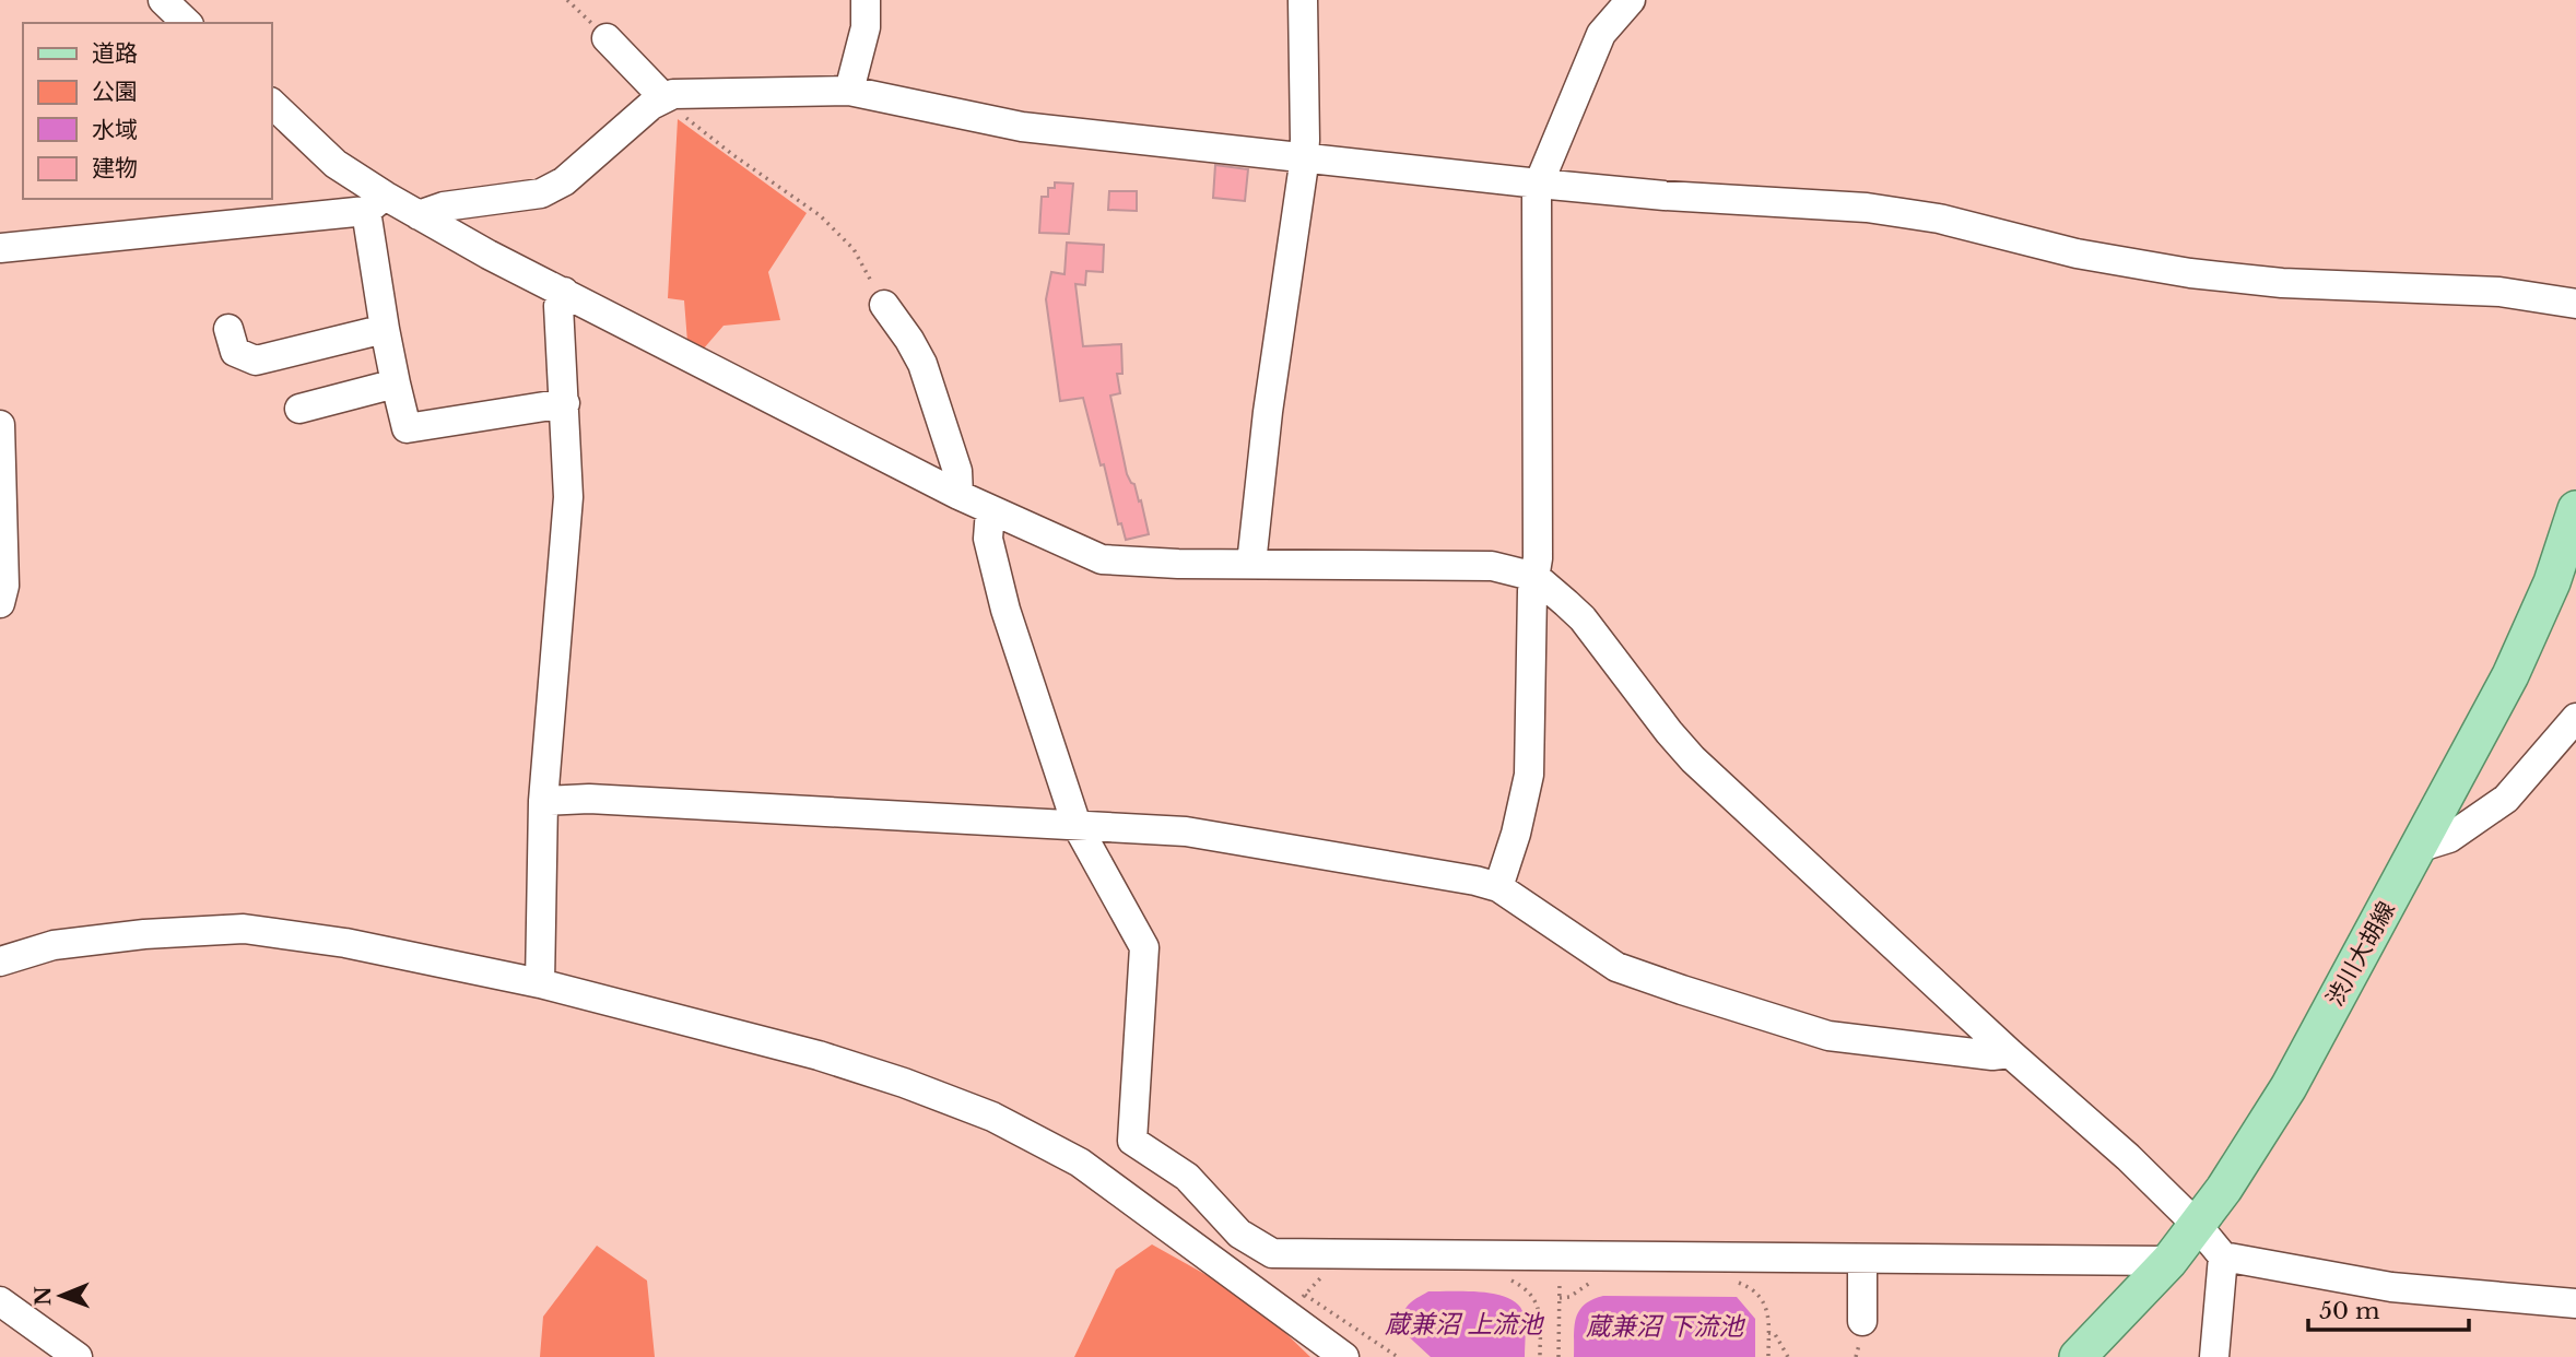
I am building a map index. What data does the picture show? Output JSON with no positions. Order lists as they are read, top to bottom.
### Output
{
  "streets": {
    "main road": ["渋川大胡線"]
  },
  "water": ["蔵兼沼 上流池", "蔵兼沼 下流池"],
  "legend": [
    "道路",
    "公園",
    "水域",
    "建物"
  ],
  "scale_bar": "50 m",
  "north": "left"
}
